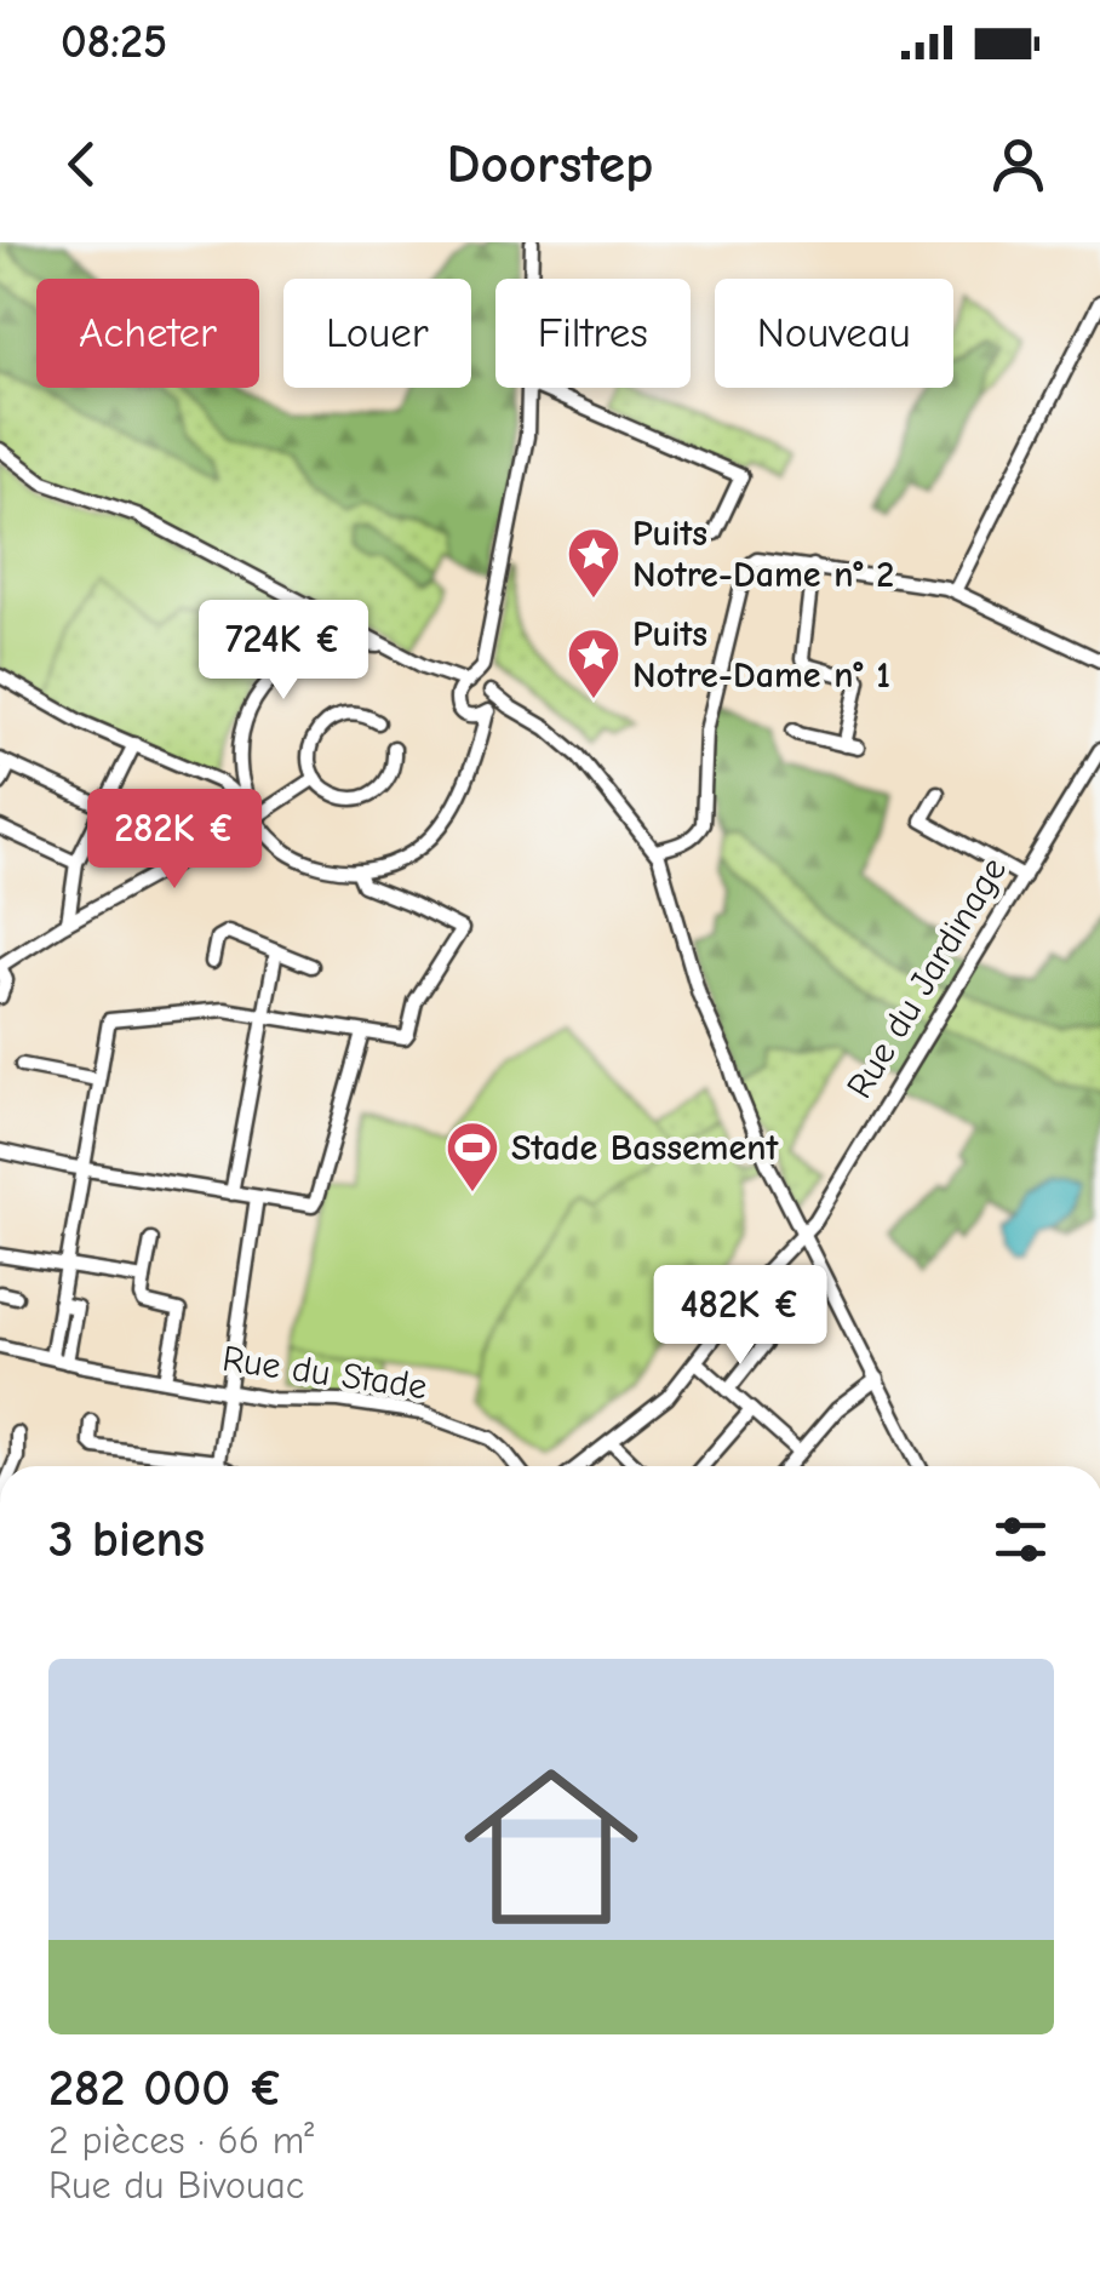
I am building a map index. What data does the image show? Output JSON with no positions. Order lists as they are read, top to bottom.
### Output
{
  "streets": {
    "street": ["Rue du Jardinage", "Rue du Stade"]
  },
  "places": {
    "place": ["Puits Notre-Dame n° 2", "Puits Notre-Dame n° 1"],
    "sports": ["Stade Bassement"]
  },
  "page": {
    "status": "08:25",
    "header": "Doorstep",
    "chip": [
      "Acheter",
      "Louer",
      "Filtres",
      "Nouveau"
    ],
    "price": ["724K €", "282K €", "482K €"],
    "heading": "3 biens",
    "list": [
      {
        "name": "282 000 €",
        "note": "2 pièces · 66 m² · Rue du Bivouac"
      }
    ]
  }
}
